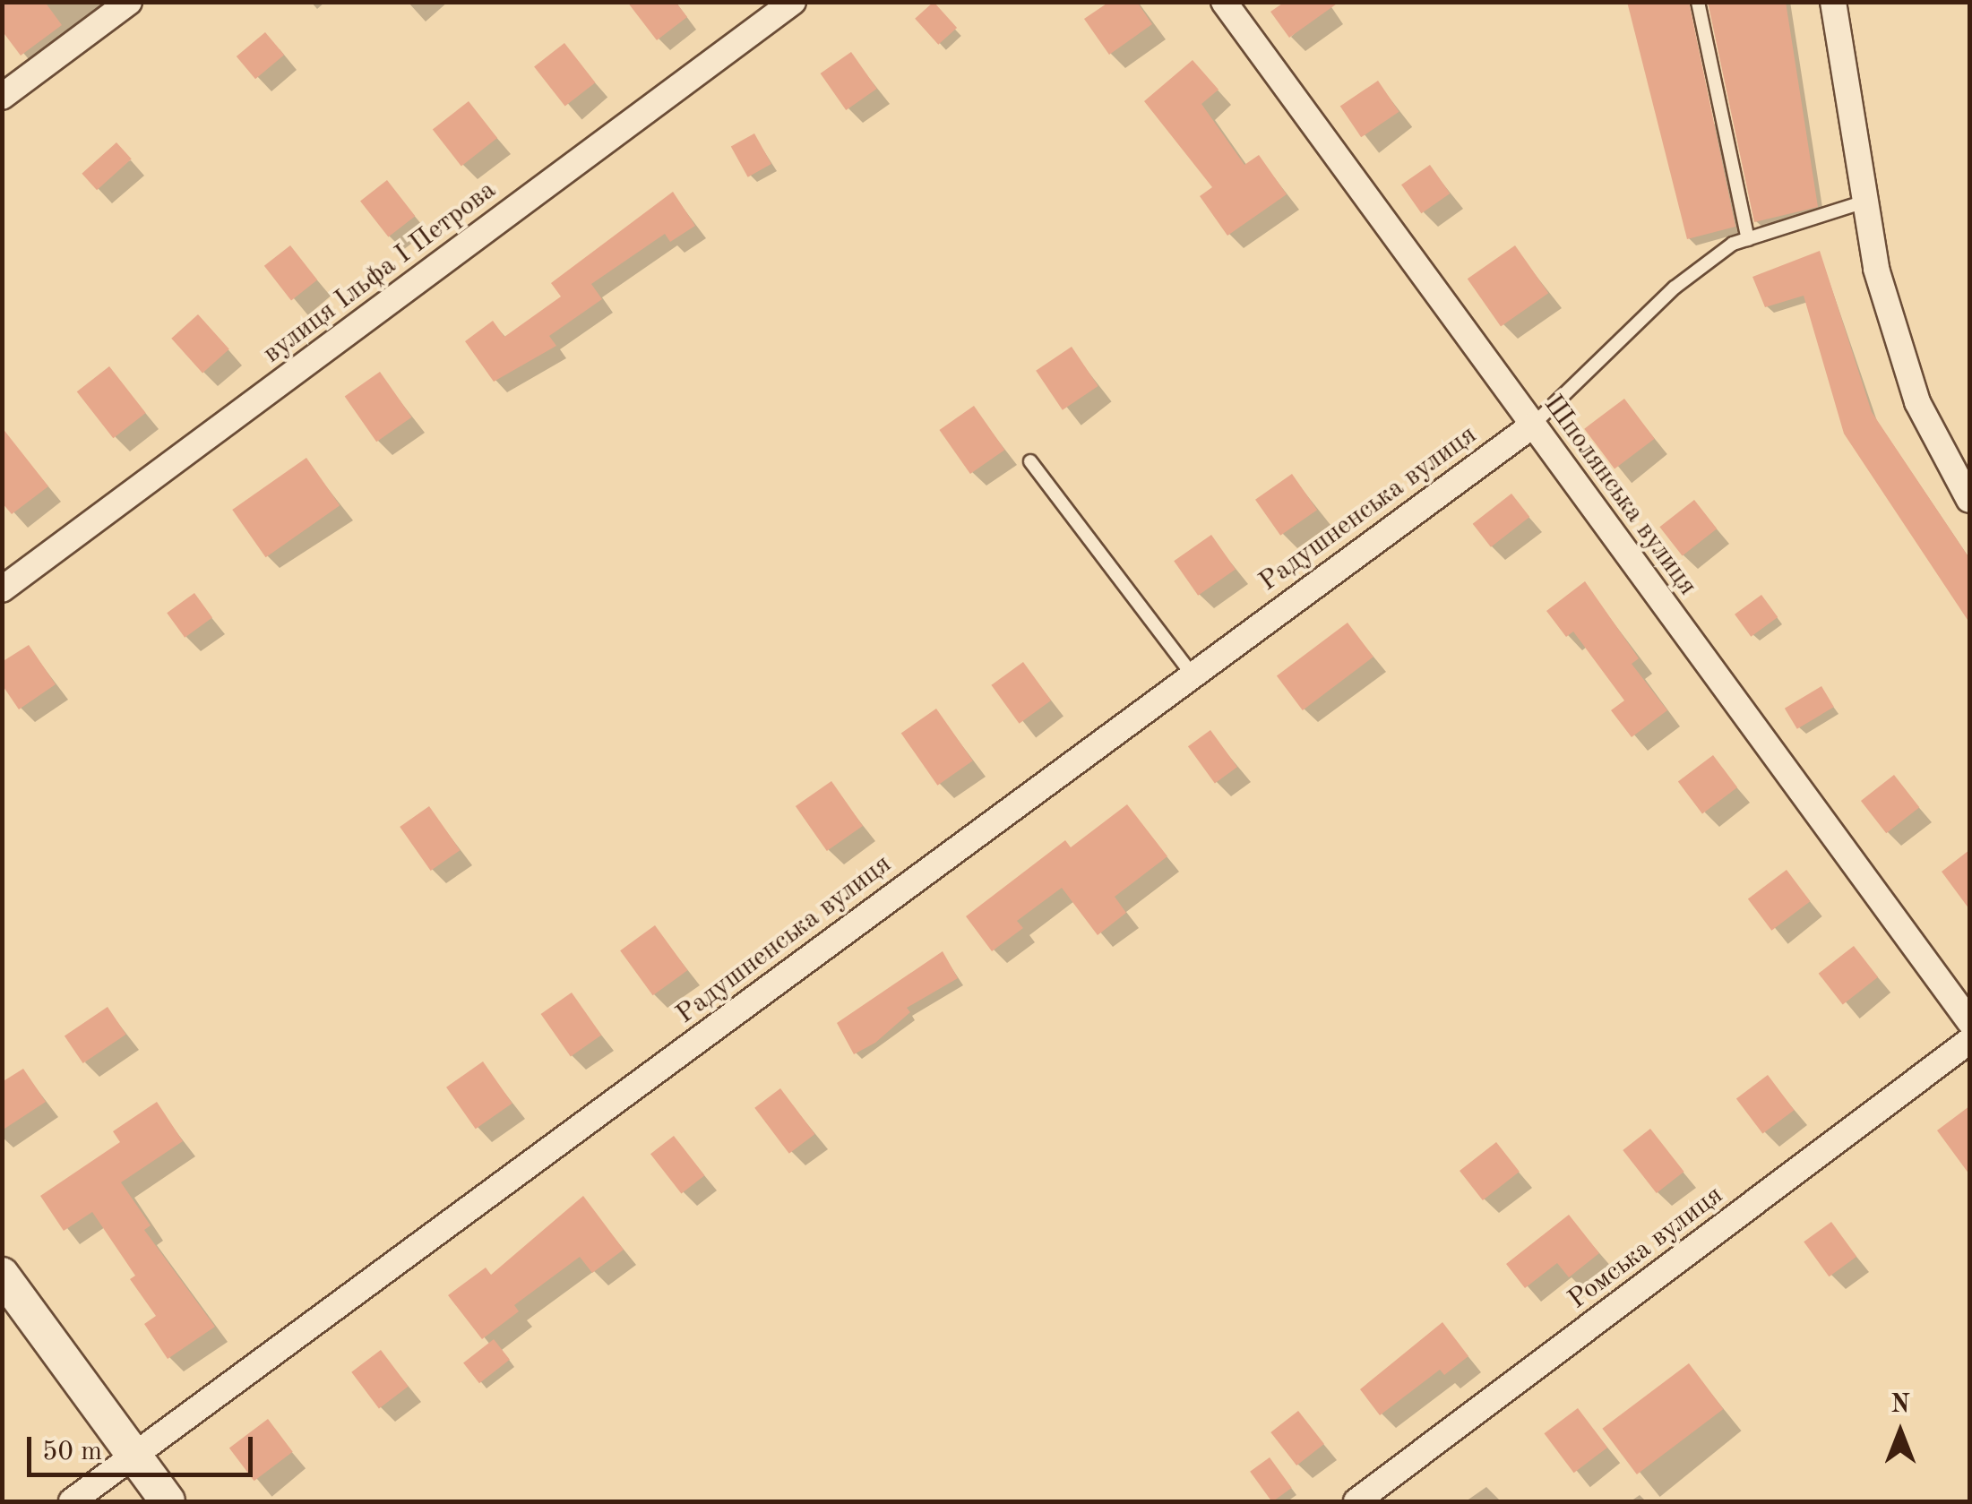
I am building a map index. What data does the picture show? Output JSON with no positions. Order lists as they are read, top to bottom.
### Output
{
  "streets": {
    "street": [
      "вулиця Ільфа І Петрова",
      "Шполянська вулиця",
      "Радушненська вулиця",
      "Ромська вулиця"
    ]
  },
  "crossings": [
    ["Шполянська вулиця", "Радушненська вулиця"]
  ],
  "scale_bar": "50 m",
  "north": "top"
}
